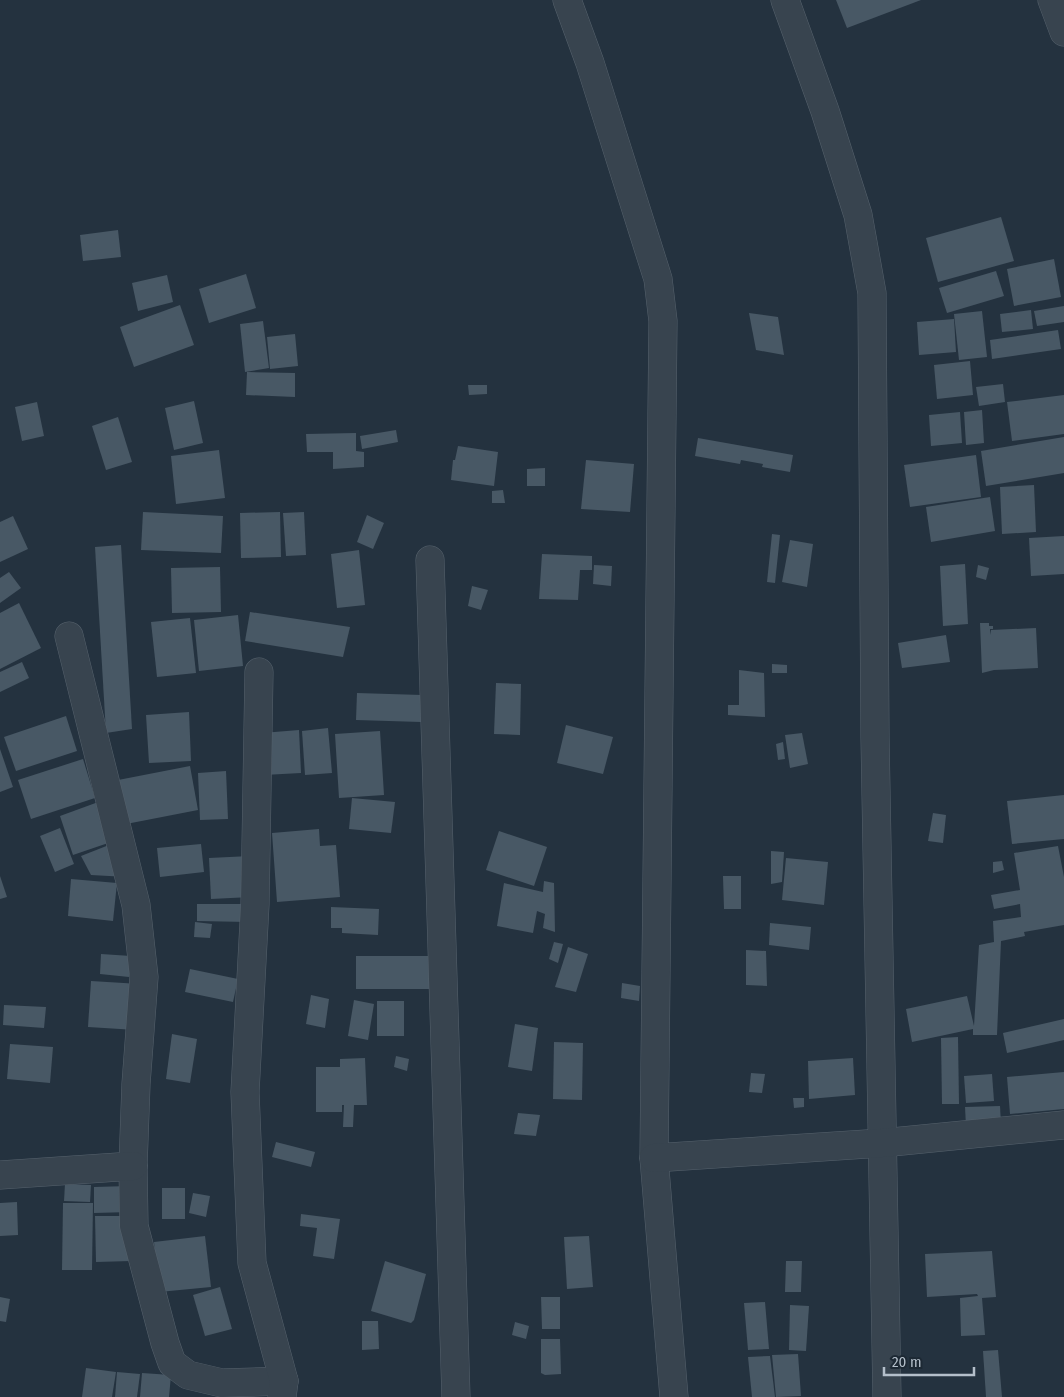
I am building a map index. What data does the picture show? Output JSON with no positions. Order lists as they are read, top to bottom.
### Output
{
  "scale_bar": "20 m"
}
